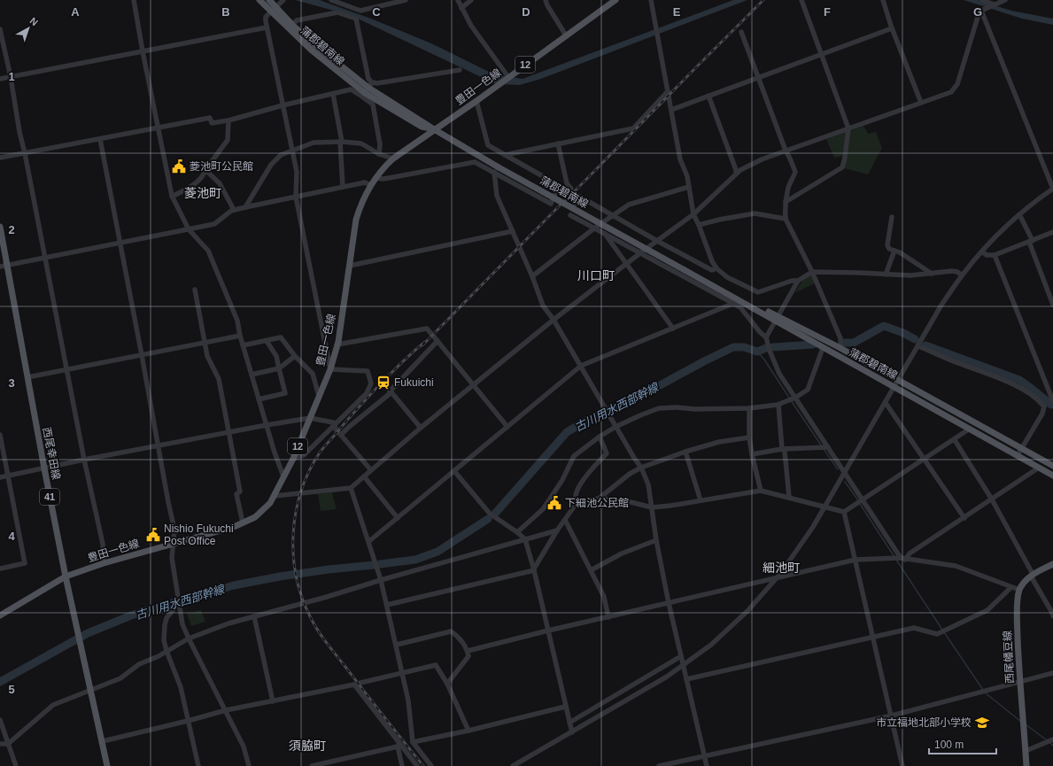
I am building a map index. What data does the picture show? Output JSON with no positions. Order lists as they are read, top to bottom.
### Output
{
  "streets": {
    "main road": [
      "蒲郡碧南線",
      "12",
      "豊田一色線",
      "西尾幸田線",
      "41",
      "西尾幡豆線"
    ]
  },
  "crossings": [
    ["蒲郡碧南線", "豊田一色線"],
    ["豊田一色線", "西尾幸田線"]
  ],
  "districts": [
    "菱池町",
    "川口町",
    "細池町",
    "須脇町"
  ],
  "water": ["古川用水西部幹線"],
  "places": {
    "public building": ["菱池町公民館", "下細池公民館", "Nishio Fukuchi Post Office"],
    "station": ["Fukuichi"],
    "school or university": ["市立福地北部小学校"]
  },
  "scale_bar": "100 m",
  "north": "top right",
  "grid": {
    "columns": [
      "A",
      "B",
      "C",
      "D",
      "E",
      "F",
      "G"
    ],
    "rows": [
      "1",
      "2",
      "3",
      "4",
      "5"
    ]
  }
}
